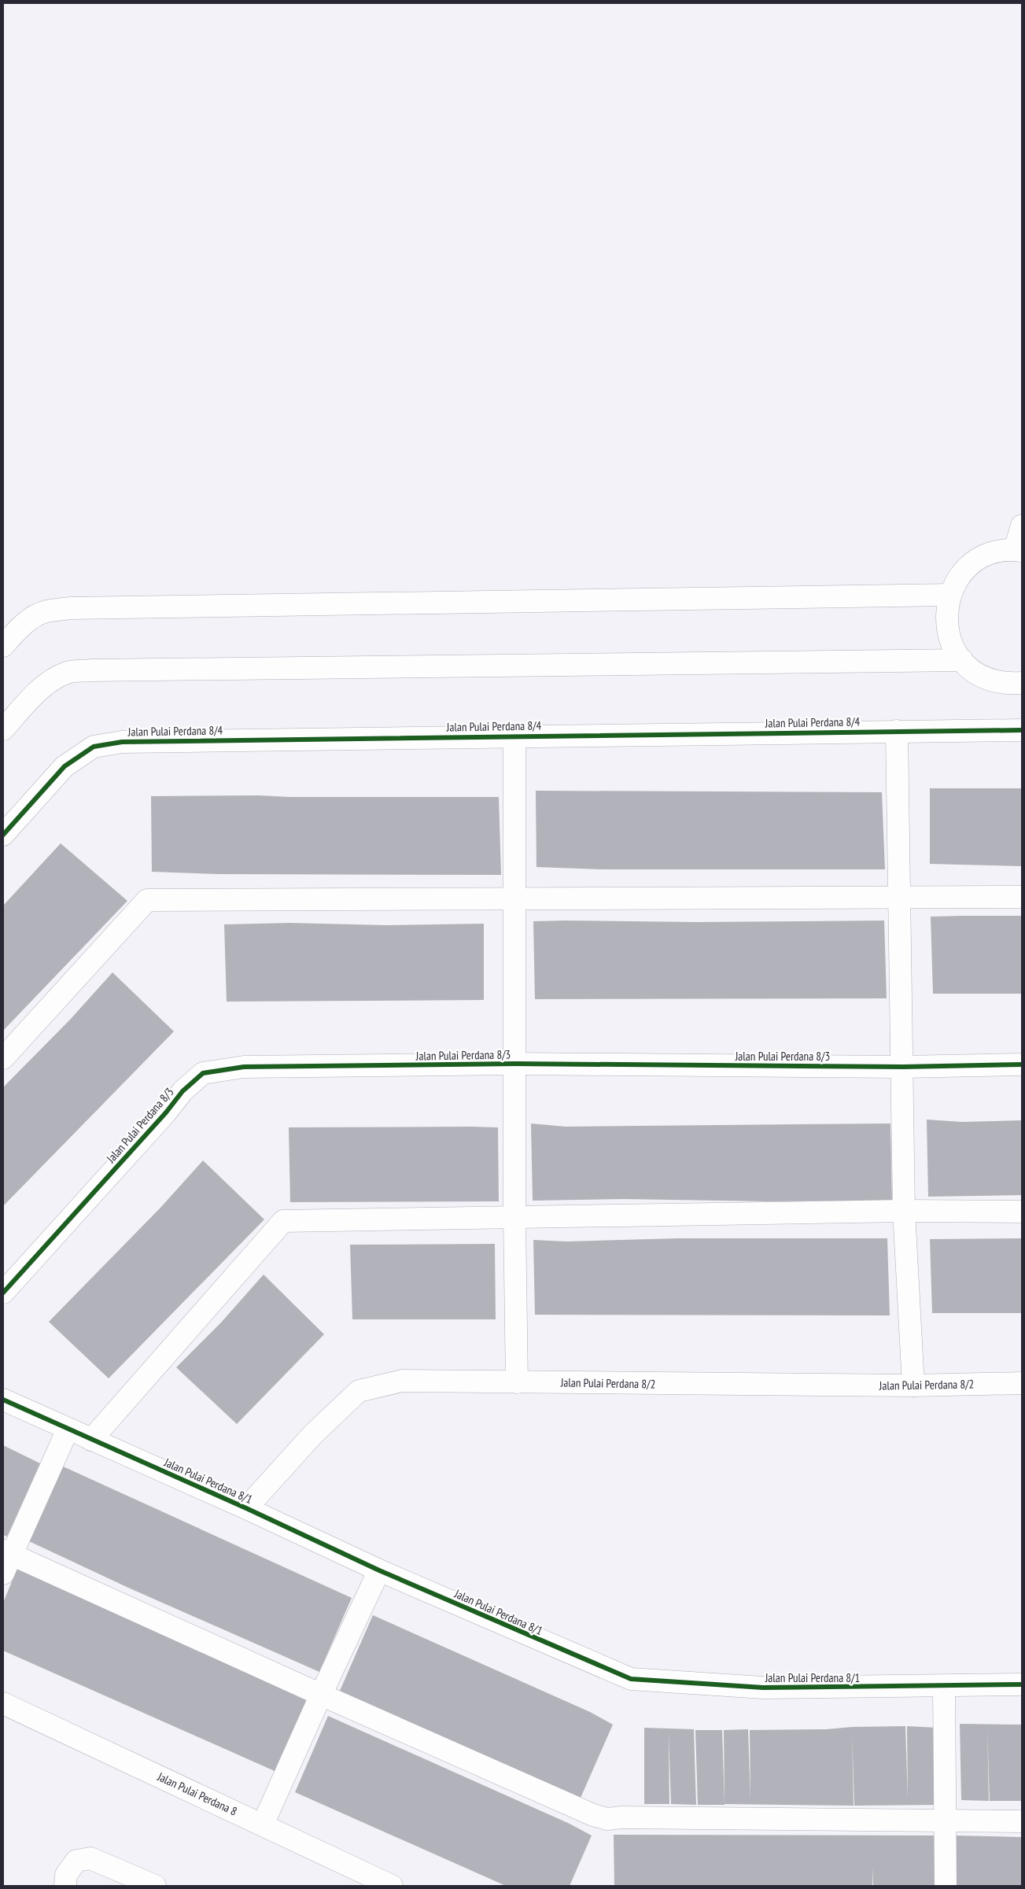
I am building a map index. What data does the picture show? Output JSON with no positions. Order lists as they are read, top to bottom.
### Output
{
  "streets": {
    "street": [
      "Jalan Pulai Perdana 8/4",
      "Jalan Pulai Perdana 8/3",
      "Jalan Pulai Perdana 8/2",
      "Jalan Pulai Perdana 8/1",
      "Jalan Pulai Perdana 8"
    ]
  },
  "crossings": [
    ["Jalan Pulai Perdana 8/2", "Jalan Pulai Perdana 8/1"]
  ]
}
